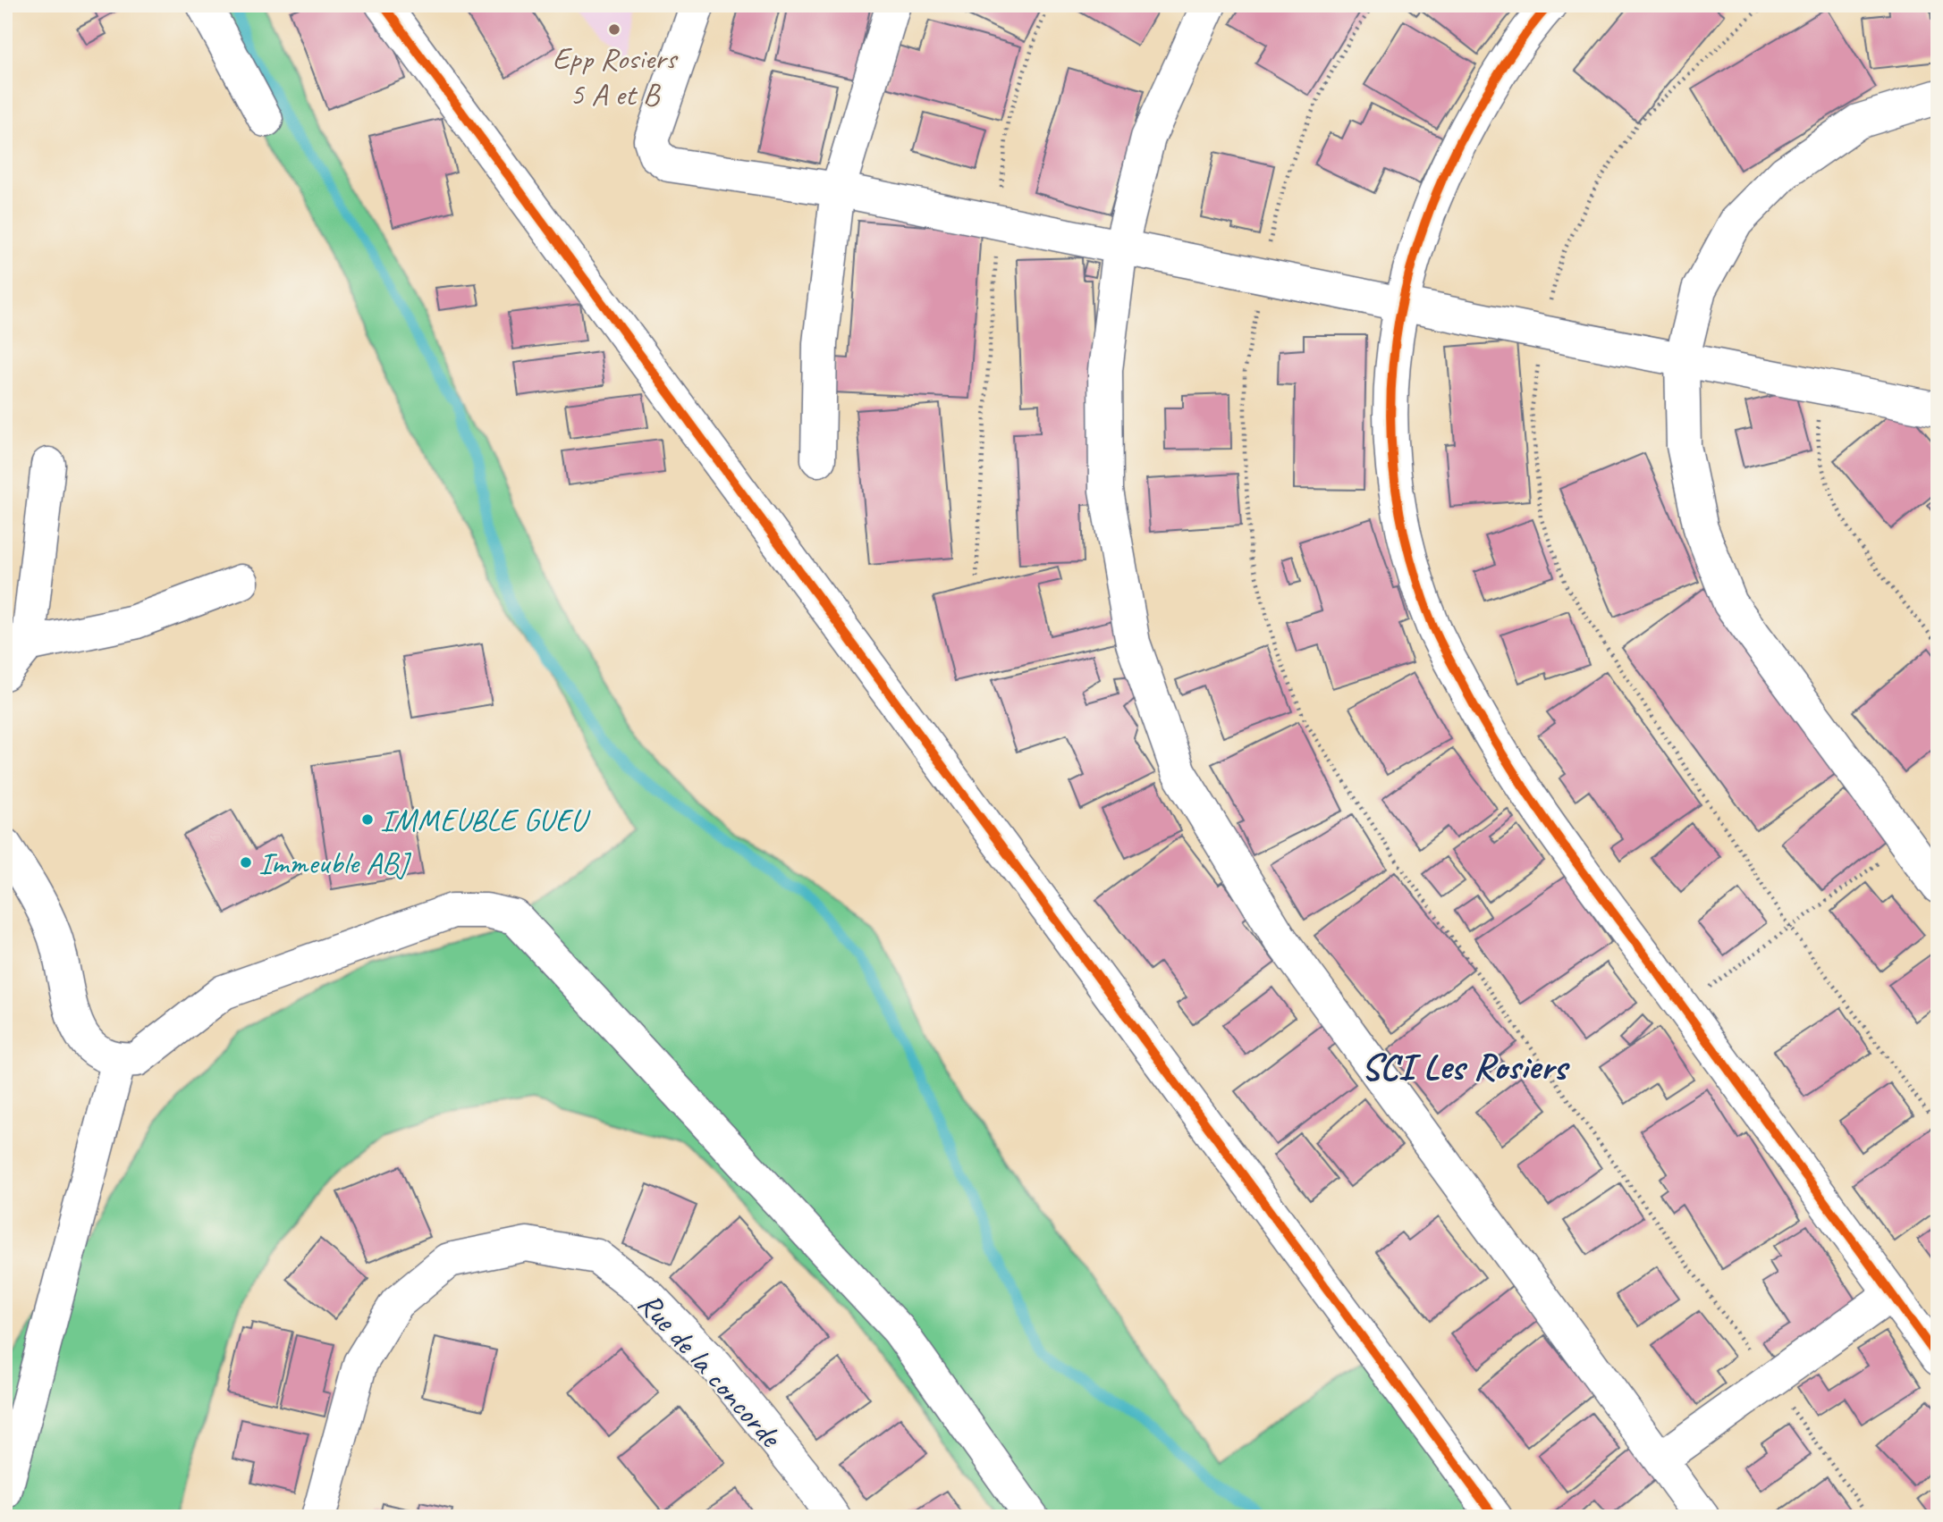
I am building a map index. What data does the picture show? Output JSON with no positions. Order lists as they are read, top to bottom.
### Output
{
  "streets": {
    "street": ["Rue de la concorde"]
  },
  "districts": ["SCI Les Rosiers"],
  "places": ["Epp Rosiers 5 A et B", "IMMEUBLE GUEU", "Immeuble ABJ"]
}
